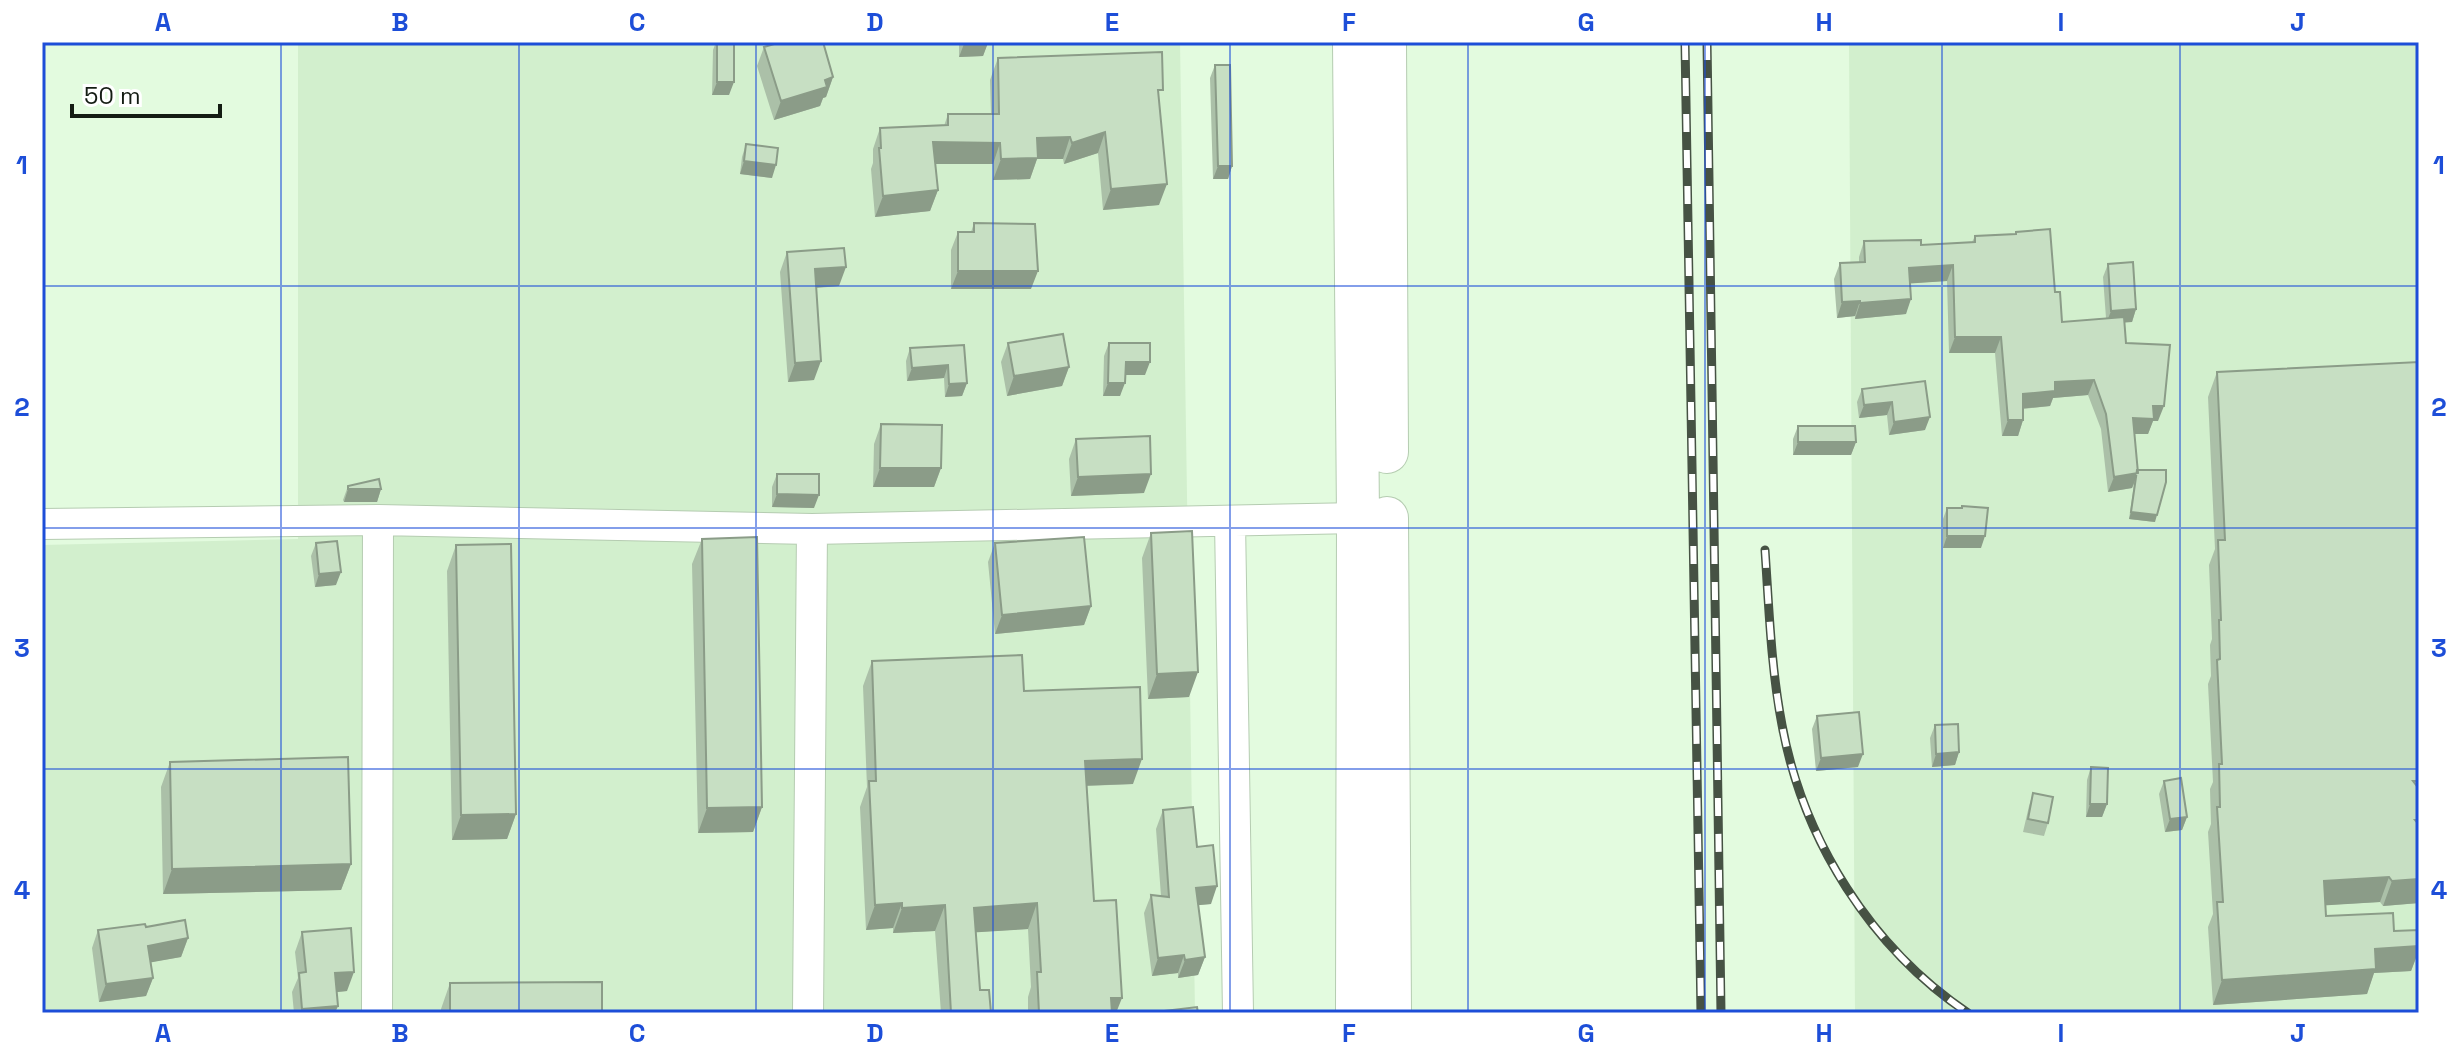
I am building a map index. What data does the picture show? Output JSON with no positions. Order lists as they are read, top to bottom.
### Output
{
  "scale_bar": "50 m",
  "grid": {
    "columns": [
      "A",
      "B",
      "C",
      "D",
      "E",
      "F",
      "G",
      "H",
      "I",
      "J"
    ],
    "rows": [
      "1",
      "2",
      "3",
      "4"
    ]
  }
}
